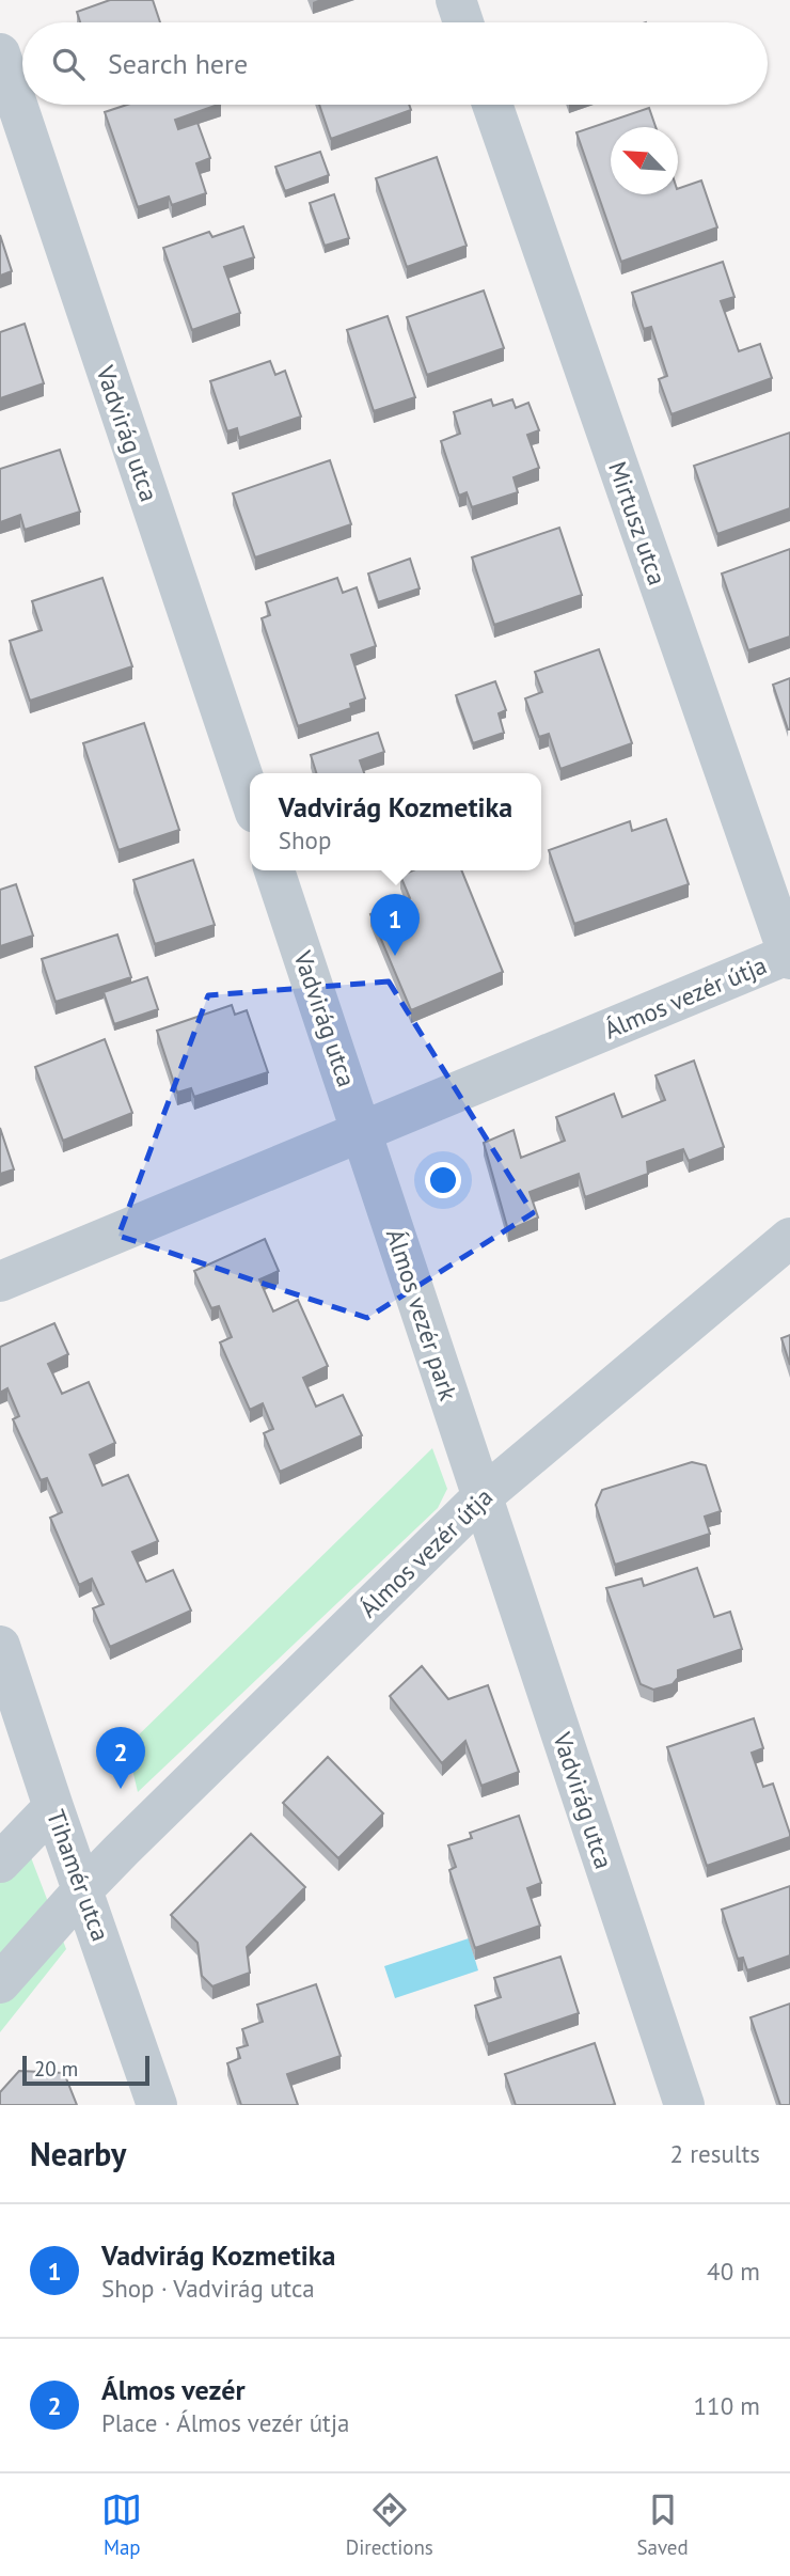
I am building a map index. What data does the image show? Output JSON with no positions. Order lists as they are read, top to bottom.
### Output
{
  "streets": {
    "street": [
      "Vadvirág utca",
      "Mirtusz utca",
      "Álmos vezér útja",
      "Álmos vezér park",
      "Tihamér utca"
    ]
  },
  "crossings": [
    ["Vadvirág utca", "Álmos vezér útja"],
    ["Vadvirág utca", "Álmos vezér park"],
    ["Mirtusz utca", "Álmos vezér útja"],
    ["Álmos vezér útja", "Álmos vezér park"],
    ["Álmos vezér útja", "Tihamér utca"]
  ],
  "scale_bar": "20 m",
  "north": "top left",
  "page": {
    "search": "Search here",
    "popup": ["Vadvirág Kozmetika", "Shop"],
    "pins": ["1", "2"],
    "scale": "20 m",
    "heading": ["Nearby", "2 results"],
    "list": [
      {
        "mark": "1",
        "name": "Vadvirág Kozmetika",
        "note": "Shop · Vadvirág utca",
        "value": "40 m"
      },
      {
        "mark": "2",
        "name": "Álmos vezér",
        "note": "Place · Álmos vezér útja",
        "value": "110 m"
      }
    ],
    "nav": ["Map", "Directions", "Saved"]
  }
}
